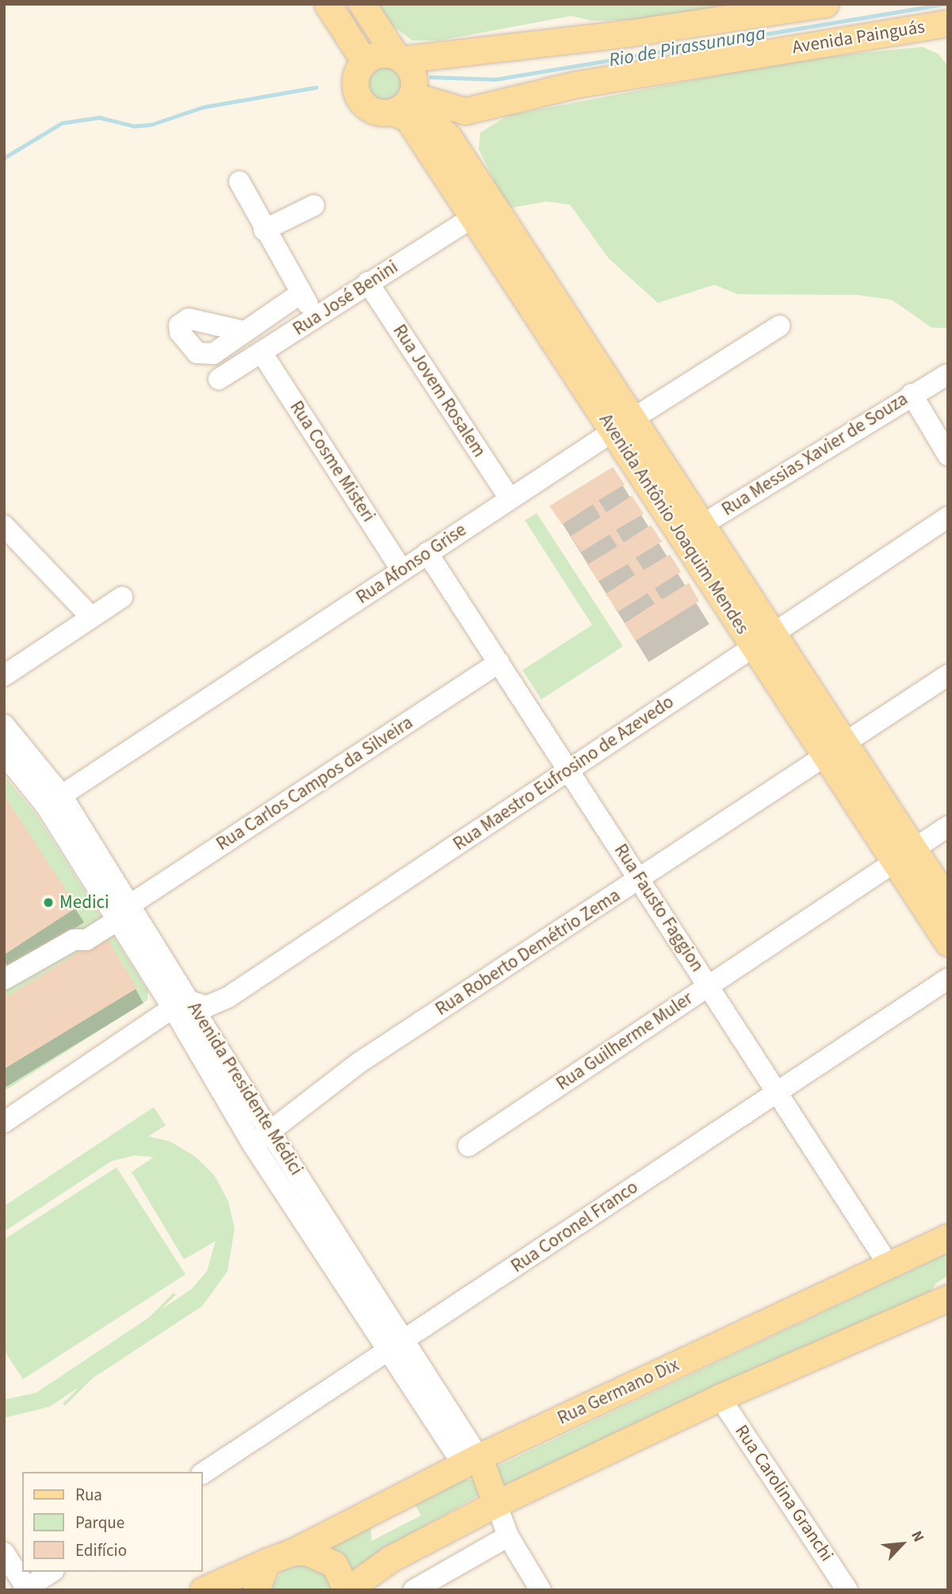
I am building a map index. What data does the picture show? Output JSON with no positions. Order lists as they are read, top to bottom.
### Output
{
  "streets": {
    "main road": ["Avenida Painguás", "Avenida Antônio Joaquim Mendes", "Rua Germano Dix"],
    "street": [
      "Rua José Benini",
      "Rua Jovem Rosalem",
      "Rua Messias Xavier de Souza",
      "Rua Cosme Misteri",
      "Rua Afonso Grise",
      "Rua Maestro Eufrosino de Azevedo",
      "Rua Carlos Campos da Silveira",
      "Rua Fausto Faggion",
      "Rua Roberto Demétrio Zema",
      "Rua Guilherme Muler",
      "Avenida Presidente Médici",
      "Rua Coronel Franco",
      "Rua Carolina Granchi"
    ]
  },
  "crossings": [
    ["Avenida Painguás", "Avenida Antônio Joaquim Mendes"],
    ["Rua José Benini", "Rua Jovem Rosalem"],
    ["Rua José Benini", "Rua Cosme Misteri"],
    ["Rua José Benini", "Avenida Antônio Joaquim Mendes"],
    ["Rua Jovem Rosalem", "Rua Afonso Grise"],
    ["Rua Messias Xavier de Souza", "Avenida Antônio Joaquim Mendes"],
    ["Rua Cosme Misteri", "Rua Afonso Grise"],
    ["Avenida Antônio Joaquim Mendes", "Rua Afonso Grise"],
    ["Avenida Antônio Joaquim Mendes", "Rua Maestro Eufrosino de Azevedo"],
    ["Avenida Antônio Joaquim Mendes", "Rua Roberto Demétrio Zema"],
    ["Avenida Antônio Joaquim Mendes", "Rua Guilherme Muler"],
    ["Rua Afonso Grise", "Rua Fausto Faggion"],
    ["Rua Afonso Grise", "Avenida Presidente Médici"],
    ["Rua Maestro Eufrosino de Azevedo", "Rua Fausto Faggion"],
    ["Rua Maestro Eufrosino de Azevedo", "Avenida Presidente Médici"],
    ["Rua Carlos Campos da Silveira", "Rua Fausto Faggion"],
    ["Rua Carlos Campos da Silveira", "Avenida Presidente Médici"],
    ["Rua Fausto Faggion", "Rua Roberto Demétrio Zema"],
    ["Rua Fausto Faggion", "Rua Guilherme Muler"],
    ["Rua Fausto Faggion", "Rua Coronel Franco"],
    ["Rua Fausto Faggion", "Rua Germano Dix"],
    ["Rua Roberto Demétrio Zema", "Avenida Presidente Médici"],
    ["Avenida Presidente Médici", "Rua Coronel Franco"],
    ["Avenida Presidente Médici", "Rua Germano Dix"]
  ],
  "water": ["Rio de Pirassununga"],
  "places": ["Medici"],
  "legend": ["Rua", "Parque", "Edifício"],
  "north": "top right"
}
